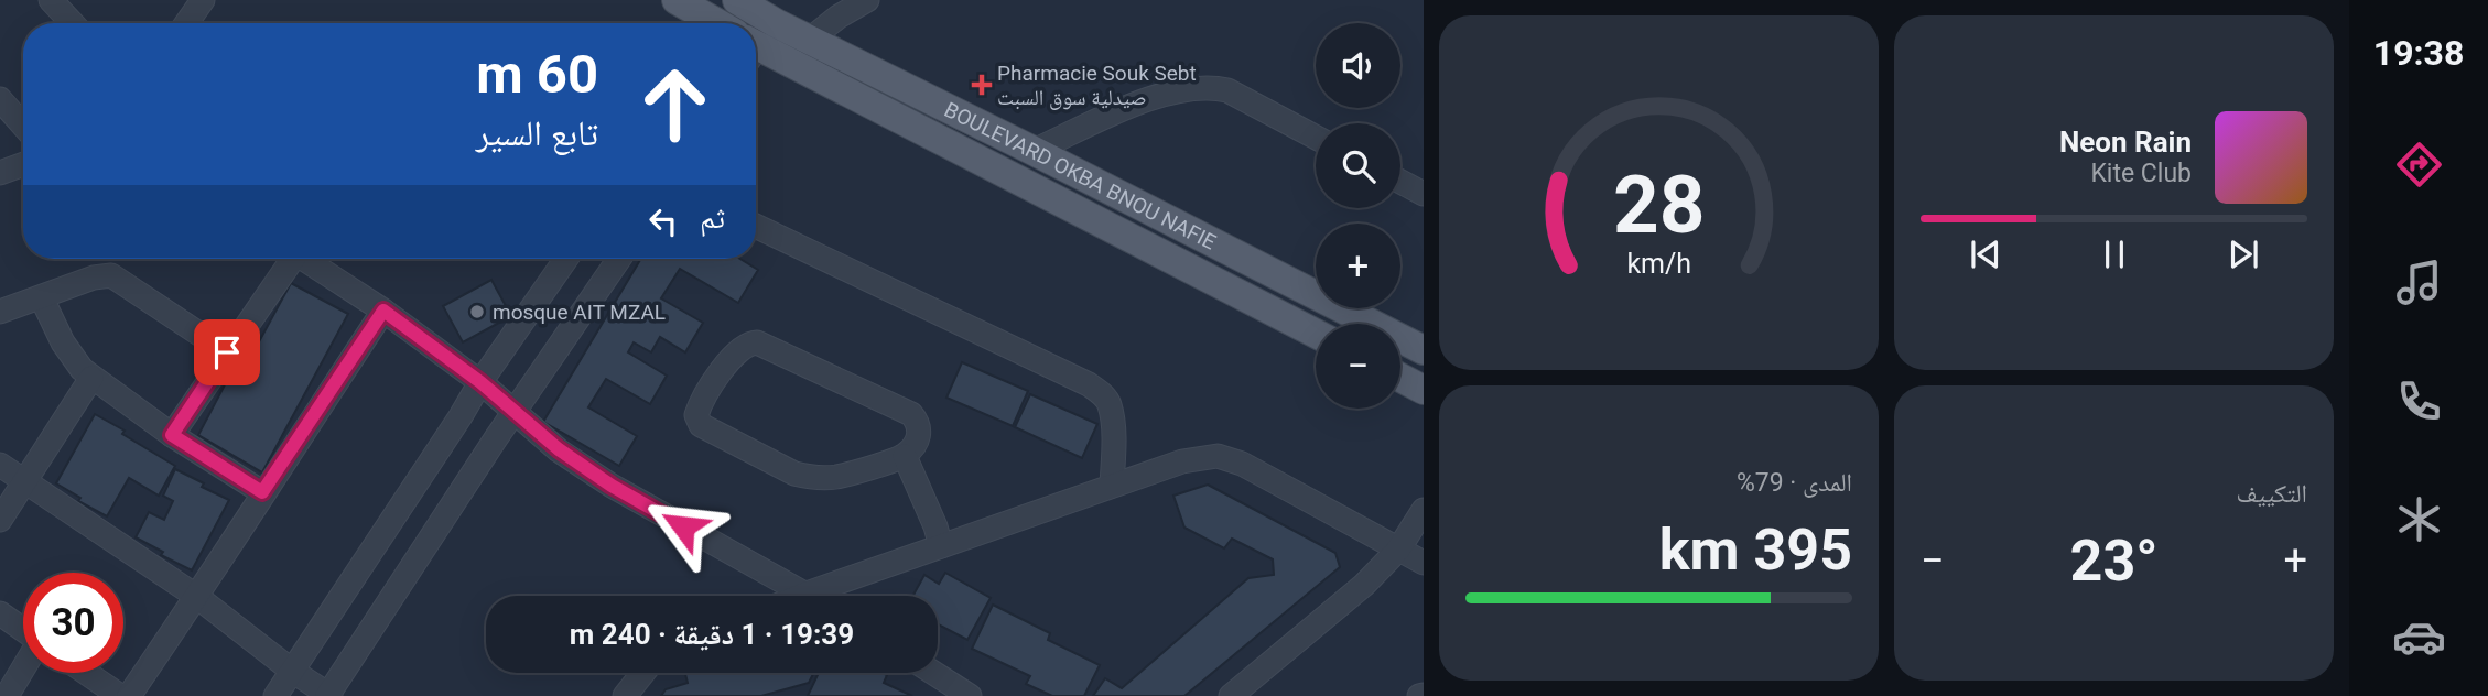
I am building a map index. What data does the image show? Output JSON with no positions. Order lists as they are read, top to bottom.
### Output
{
  "streets": {
    "main road": ["BOULEVARD OKBA BNOU NAFIE"]
  },
  "places": {
    "health": ["Pharmacie Souk Sebt صيدلية سوق السبت"],
    "other": ["mosque AIT MZAL"]
  },
  "page": {
    "tabs": "19:38",
    "map_buttons": ["+", "−"],
    "turn": ["60 m", "تابع السير"],
    "song": ["Neon Rain", "Kite Club"],
    "then": "ثم",
    "tile": [
      "التكييف",
      ["المدى · 79%", "395 km"]
    ],
    "heat": ["−", "23°", "+"],
    "limit": "30",
    "trip": "19:39 · 1 دقيقة · 240 m",
    "gauge": ["28", "km/h"]
  }
}
